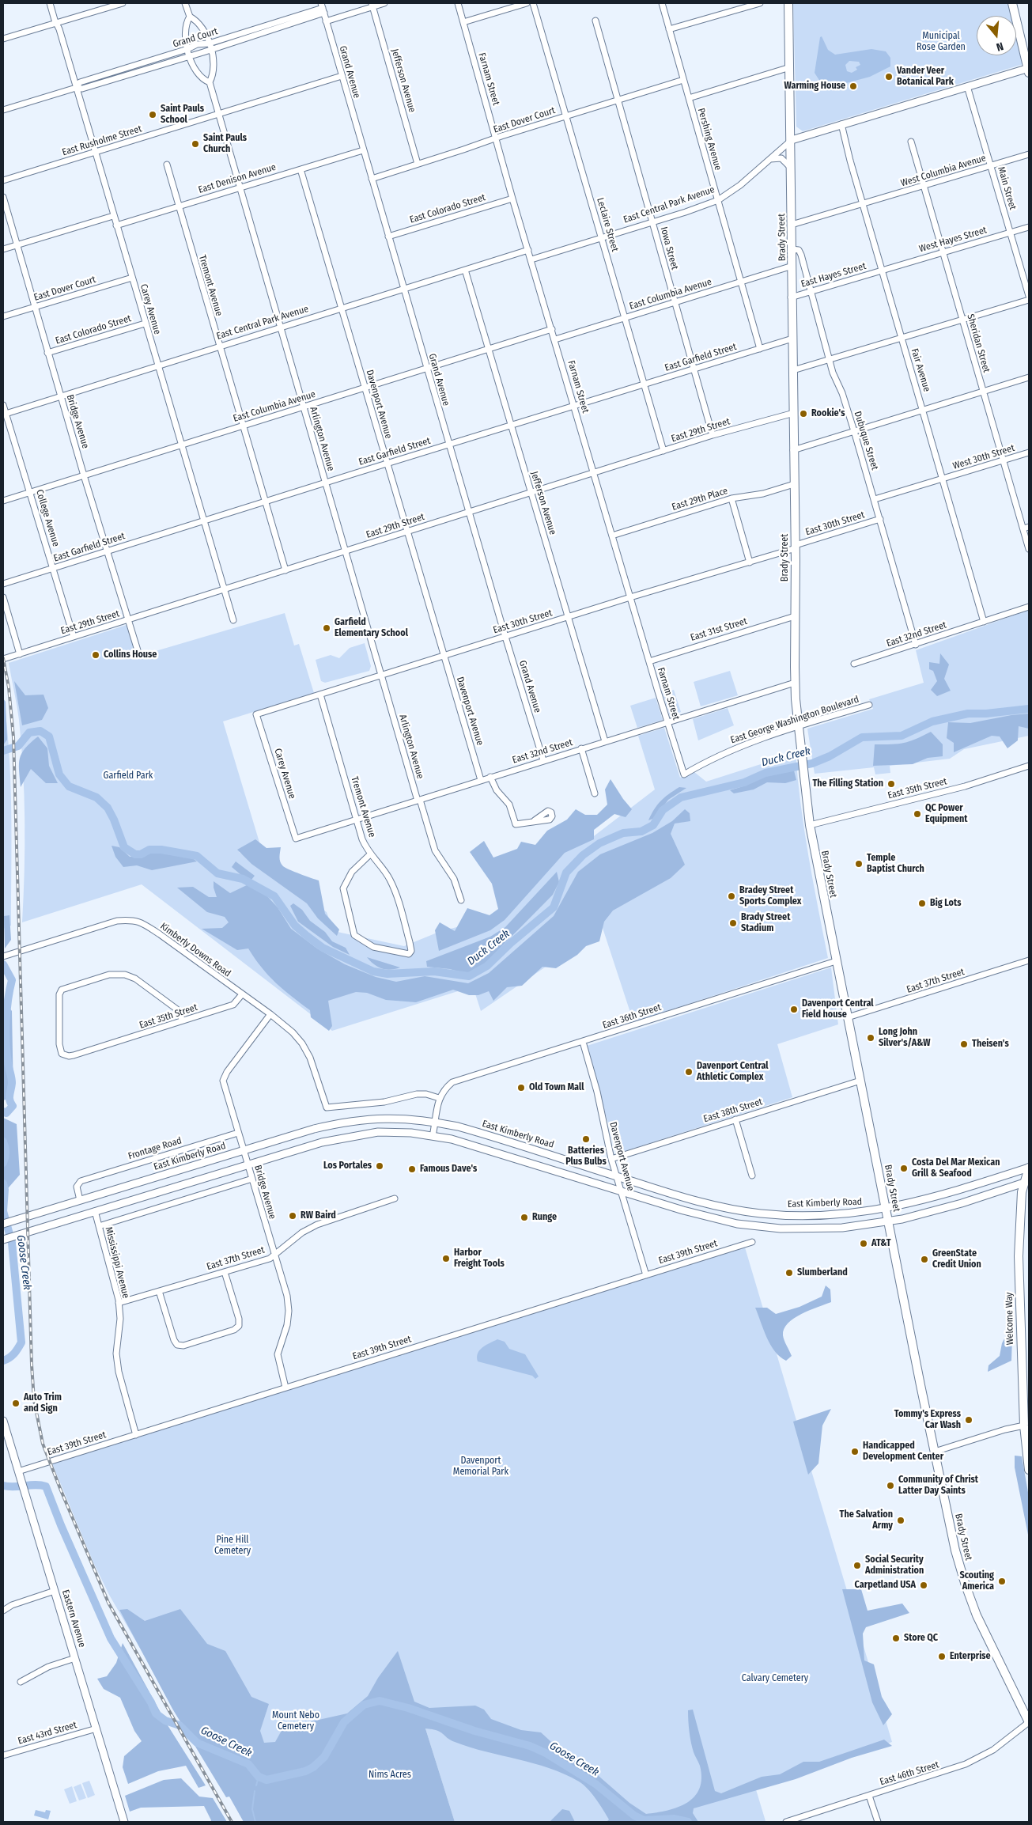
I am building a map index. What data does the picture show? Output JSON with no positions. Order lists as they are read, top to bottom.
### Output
{
  "streets": {
    "highway": ["Brady Street", "Welcome Way"],
    "main road": ["East Central Park Avenue", "East Kimberly Road", "Eastern Avenue"],
    "street": [
      "Grand Court",
      "Grand Avenue",
      "Farnam Street",
      "Jefferson Avenue",
      "East Dover Court",
      "Pershing Avenue",
      "East Rusholme Street",
      "West Columbia Avenue",
      "East Denison Avenue",
      "Main Street",
      "East Colorado Street",
      "Leclaire Street",
      "West Hayes Street",
      "Iowa Street",
      "East Hayes Street",
      "Tremont Avenue",
      "East Columbia Avenue",
      "Carey Avenue",
      "Sheridan Street",
      "East Garfield Street",
      "Fair Avenue",
      "Davenport Avenue",
      "Bridge Avenue",
      "East 29th Street",
      "Arlington Avenue",
      "Dubuque Street",
      "West 30th Street",
      "East 29th Place",
      "College Avenue",
      "East 30th Street",
      "East 31st Street",
      "East 32nd Street",
      "East George Washington Boulevard",
      "East 35th Street",
      "Kimberly Downs Road",
      "East 37th Street",
      "East 36th Street",
      "East 38th Street",
      "Frontage Road",
      "East 39th Street",
      "Mississippi Avenue",
      "East 43rd Street",
      "East 46th Street"
    ]
  },
  "crossings": [
    ["Grand Court", "Grand Avenue"],
    ["Grand Court", "Carey Avenue"],
    ["Grand Court", "Arlington Avenue"],
    ["Grand Avenue", "East Dover Court"],
    ["Grand Avenue", "East Rusholme Street"],
    ["Grand Avenue", "East Denison Avenue"],
    ["Grand Avenue", "East Central Park Avenue"],
    ["Grand Avenue", "East Colorado Street"],
    ["Grand Avenue", "East Columbia Avenue"],
    ["Grand Avenue", "East Garfield Street"],
    ["Grand Avenue", "East 29th Street"],
    ["Grand Avenue", "East 30th Street"],
    ["Grand Avenue", "East 32nd Street"],
    ["Farnam Street", "East Dover Court"],
    ["Farnam Street", "East Central Park Avenue"],
    ["Farnam Street", "East Colorado Street"],
    ["Farnam Street", "East Columbia Avenue"],
    ["Farnam Street", "East Garfield Street"],
    ["Farnam Street", "East 29th Street"],
    ["Farnam Street", "East 29th Place"],
    ["Farnam Street", "East 30th Street"],
    ["Farnam Street", "East 31st Street"],
    ["Farnam Street", "East 32nd Street"],
    ["Farnam Street", "East George Washington Boulevard"],
    ["Jefferson Avenue", "East Dover Court"],
    ["Jefferson Avenue", "East Central Park Avenue"],
    ["Jefferson Avenue", "East Columbia Avenue"],
    ["Jefferson Avenue", "East Garfield Street"],
    ["Jefferson Avenue", "East 29th Street"],
    ["Jefferson Avenue", "East 30th Street"],
    ["Jefferson Avenue", "East 32nd Street"],
    ["East Dover Court", "Pershing Avenue"],
    ["East Dover Court", "Leclaire Street"],
    ["East Dover Court", "Iowa Street"],
    ["East Dover Court", "Carey Avenue"],
    ["East Dover Court", "Bridge Avenue"],
    ["Pershing Avenue", "East Central Park Avenue"],
    ["Pershing Avenue", "East Columbia Avenue"],
    ["Pershing Avenue", "East Garfield Street"],
    ["East Rusholme Street", "Carey Avenue"],
    ["East Rusholme Street", "Arlington Avenue"],
    ["West Columbia Avenue", "Main Street"],
    ["West Columbia Avenue", "Sheridan Street"],
    ["West Columbia Avenue", "Fair Avenue"],
    ["East Denison Avenue", "Tremont Avenue"],
    ["East Denison Avenue", "Carey Avenue"],
    ["East Denison Avenue", "Davenport Avenue"],
    ["East Denison Avenue", "Arlington Avenue"],
    ["Main Street", "East Central Park Avenue"],
    ["Main Street", "West Hayes Street"],
    ["East Central Park Avenue", "Leclaire Street"],
    ["East Central Park Avenue", "Brady Street"],
    ["East Central Park Avenue", "Iowa Street"],
    ["East Central Park Avenue", "Tremont Avenue"],
    ["East Central Park Avenue", "Carey Avenue"],
    ["East Central Park Avenue", "Fair Avenue"],
    ["East Central Park Avenue", "Davenport Avenue"],
    ["East Central Park Avenue", "Bridge Avenue"],
    ["East Central Park Avenue", "Arlington Avenue"],
    ["East Central Park Avenue", "College Avenue"],
    ["East Colorado Street", "Carey Avenue"],
    ["East Colorado Street", "Bridge Avenue"],
    ["Leclaire Street", "East Columbia Avenue"],
    ["Leclaire Street", "East Garfield Street"],
    ["Leclaire Street", "East 29th Street"],
    ["Brady Street", "East Hayes Street"],
    ["Brady Street", "East Columbia Avenue"],
    ["Brady Street", "East Garfield Street"],
    ["Brady Street", "East 29th Street"],
    ["Brady Street", "Dubuque Street"],
    ["Brady Street", "East 29th Place"],
    ["Brady Street", "East 30th Street"],
    ["Brady Street", "East 31st Street"],
    ["Brady Street", "East 32nd Street"],
    ["Brady Street", "East George Washington Boulevard"],
    ["Brady Street", "East 35th Street"],
    ["Brady Street", "East 37th Street"],
    ["Brady Street", "East 36th Street"],
    ["Brady Street", "East 38th Street"],
    ["Brady Street", "East Kimberly Road"],
    ["Brady Street", "East 46th Street"],
    ["West Hayes Street", "East Hayes Street"],
    ["West Hayes Street", "Sheridan Street"],
    ["West Hayes Street", "Fair Avenue"],
    ["Iowa Street", "East Columbia Avenue"],
    ["Iowa Street", "East Garfield Street"],
    ["Iowa Street", "East 29th Street"],
    ["East Hayes Street", "Fair Avenue"],
    ["East Hayes Street", "Dubuque Street"],
    ["Tremont Avenue", "East Columbia Avenue"],
    ["Tremont Avenue", "East Garfield Street"],
    ["Tremont Avenue", "East 29th Street"],
    ["Tremont Avenue", "East 30th Street"],
    ["Tremont Avenue", "East 32nd Street"],
    ["East Columbia Avenue", "Carey Avenue"],
    ["East Columbia Avenue", "Davenport Avenue"],
    ["East Columbia Avenue", "Bridge Avenue"],
    ["East Columbia Avenue", "Arlington Avenue"],
    ["East Columbia Avenue", "College Avenue"],
    ["Carey Avenue", "East Garfield Street"],
    ["Carey Avenue", "East 29th Street"],
    ["Carey Avenue", "East 30th Street"],
    ["Carey Avenue", "East 32nd Street"],
    ["Sheridan Street", "West 30th Street"],
    ["East Garfield Street", "Davenport Avenue"],
    ["East Garfield Street", "Bridge Avenue"],
    ["East Garfield Street", "Arlington Avenue"],
    ["East Garfield Street", "College Avenue"],
    ["Fair Avenue", "West 30th Street"],
    ["Fair Avenue", "East 32nd Street"],
    ["Davenport Avenue", "East 29th Street"],
    ["Davenport Avenue", "East 30th Street"],
    ["Davenport Avenue", "East 32nd Street"],
    ["Davenport Avenue", "East 36th Street"],
    ["Davenport Avenue", "East 38th Street"],
    ["Davenport Avenue", "East Kimberly Road"],
    ["Davenport Avenue", "East 39th Street"],
    ["Bridge Avenue", "East 29th Street"],
    ["Bridge Avenue", "Kimberly Downs Road"],
    ["Bridge Avenue", "East 37th Street"],
    ["Bridge Avenue", "East Kimberly Road"],
    ["Bridge Avenue", "Frontage Road"],
    ["Bridge Avenue", "East 39th Street"],
    ["East 29th Street", "Arlington Avenue"],
    ["East 29th Street", "College Avenue"],
    ["Arlington Avenue", "East 30th Street"],
    ["Arlington Avenue", "East 32nd Street"],
    ["Dubuque Street", "East 30th Street"],
    ["Dubuque Street", "East 32nd Street"],
    ["East 35th Street", "Kimberly Downs Road"],
    ["Kimberly Downs Road", "East 36th Street"],
    ["East 37th Street", "Mississippi Avenue"],
    ["East Kimberly Road", "Frontage Road"],
    ["East Kimberly Road", "Welcome Way"],
    ["East 39th Street", "Mississippi Avenue"],
    ["East 39th Street", "Eastern Avenue"],
    ["Eastern Avenue", "East 43rd Street"]
  ],
  "water": ["Duck Creek", "Goose Creek"],
  "parks": [
    "Municipal Rose Garden",
    "Garfield Park",
    "Davenport Memorial Park",
    "Pine Hill Cemetery",
    "Calvary Cemetery",
    "Mount Nebo Cemetery",
    "Nims Acres"
  ],
  "places": [
    "Vander Veer Botanical Park",
    "Warming House",
    "Saint Pauls School",
    "Saint Pauls Church",
    "Rookie's",
    "Garfield Elementary School",
    "Collins House",
    "The Filling Station",
    "QC Power Equipment",
    "Temple Baptist Church",
    "Bradey Street Sports Complex",
    "Big Lots",
    "Brady Street Stadium",
    "Davenport Central Field house",
    "Long John Silver's/A&W",
    "Theisen's",
    "Davenport Central Athletic Complex",
    "Old Town Mall",
    "Batteries Plus Bulbs",
    "Los Portales",
    "Costa Del Mar Mexican Grill & Seafood",
    "Famous Dave's",
    "RW Baird",
    "Runge",
    "AT&T",
    "Harbor Freight Tools",
    "GreenState Credit Union",
    "Slumberland",
    "Auto Trim and Sign",
    "Tommy's Express Car Wash",
    "Handicapped Development Center",
    "Community of Christ Latter Day Saints",
    "The Salvation Army",
    "Social Security Administration",
    "Scouting America",
    "Carpetland USA",
    "Store QC",
    "Enterprise"
  ],
  "north": "bottom"
}
